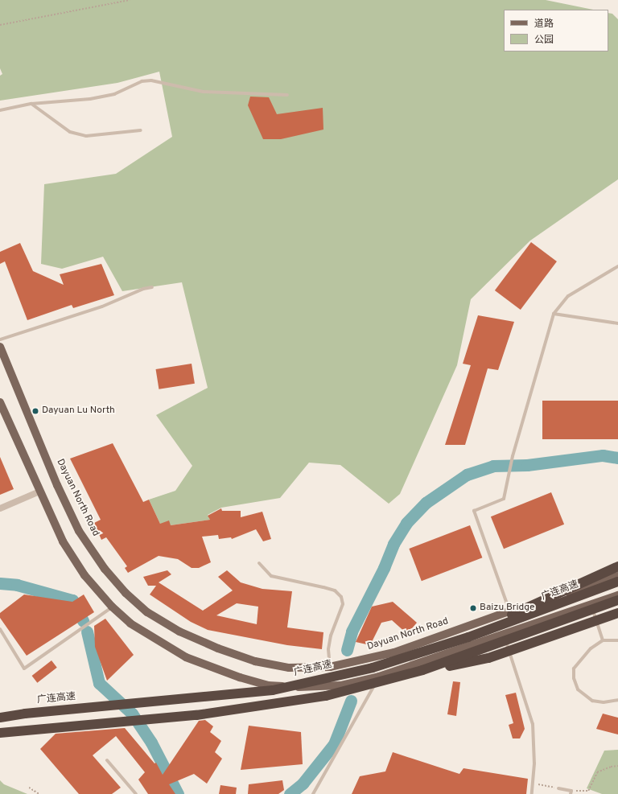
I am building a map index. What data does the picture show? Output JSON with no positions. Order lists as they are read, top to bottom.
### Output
{
  "streets": {
    "highway": ["广连高速"],
    "main road": ["Dayuan North Road"]
  },
  "places": ["Dayuan Lu North", "Baizu Bridge"],
  "legend": ["道路", "公园"]
}
